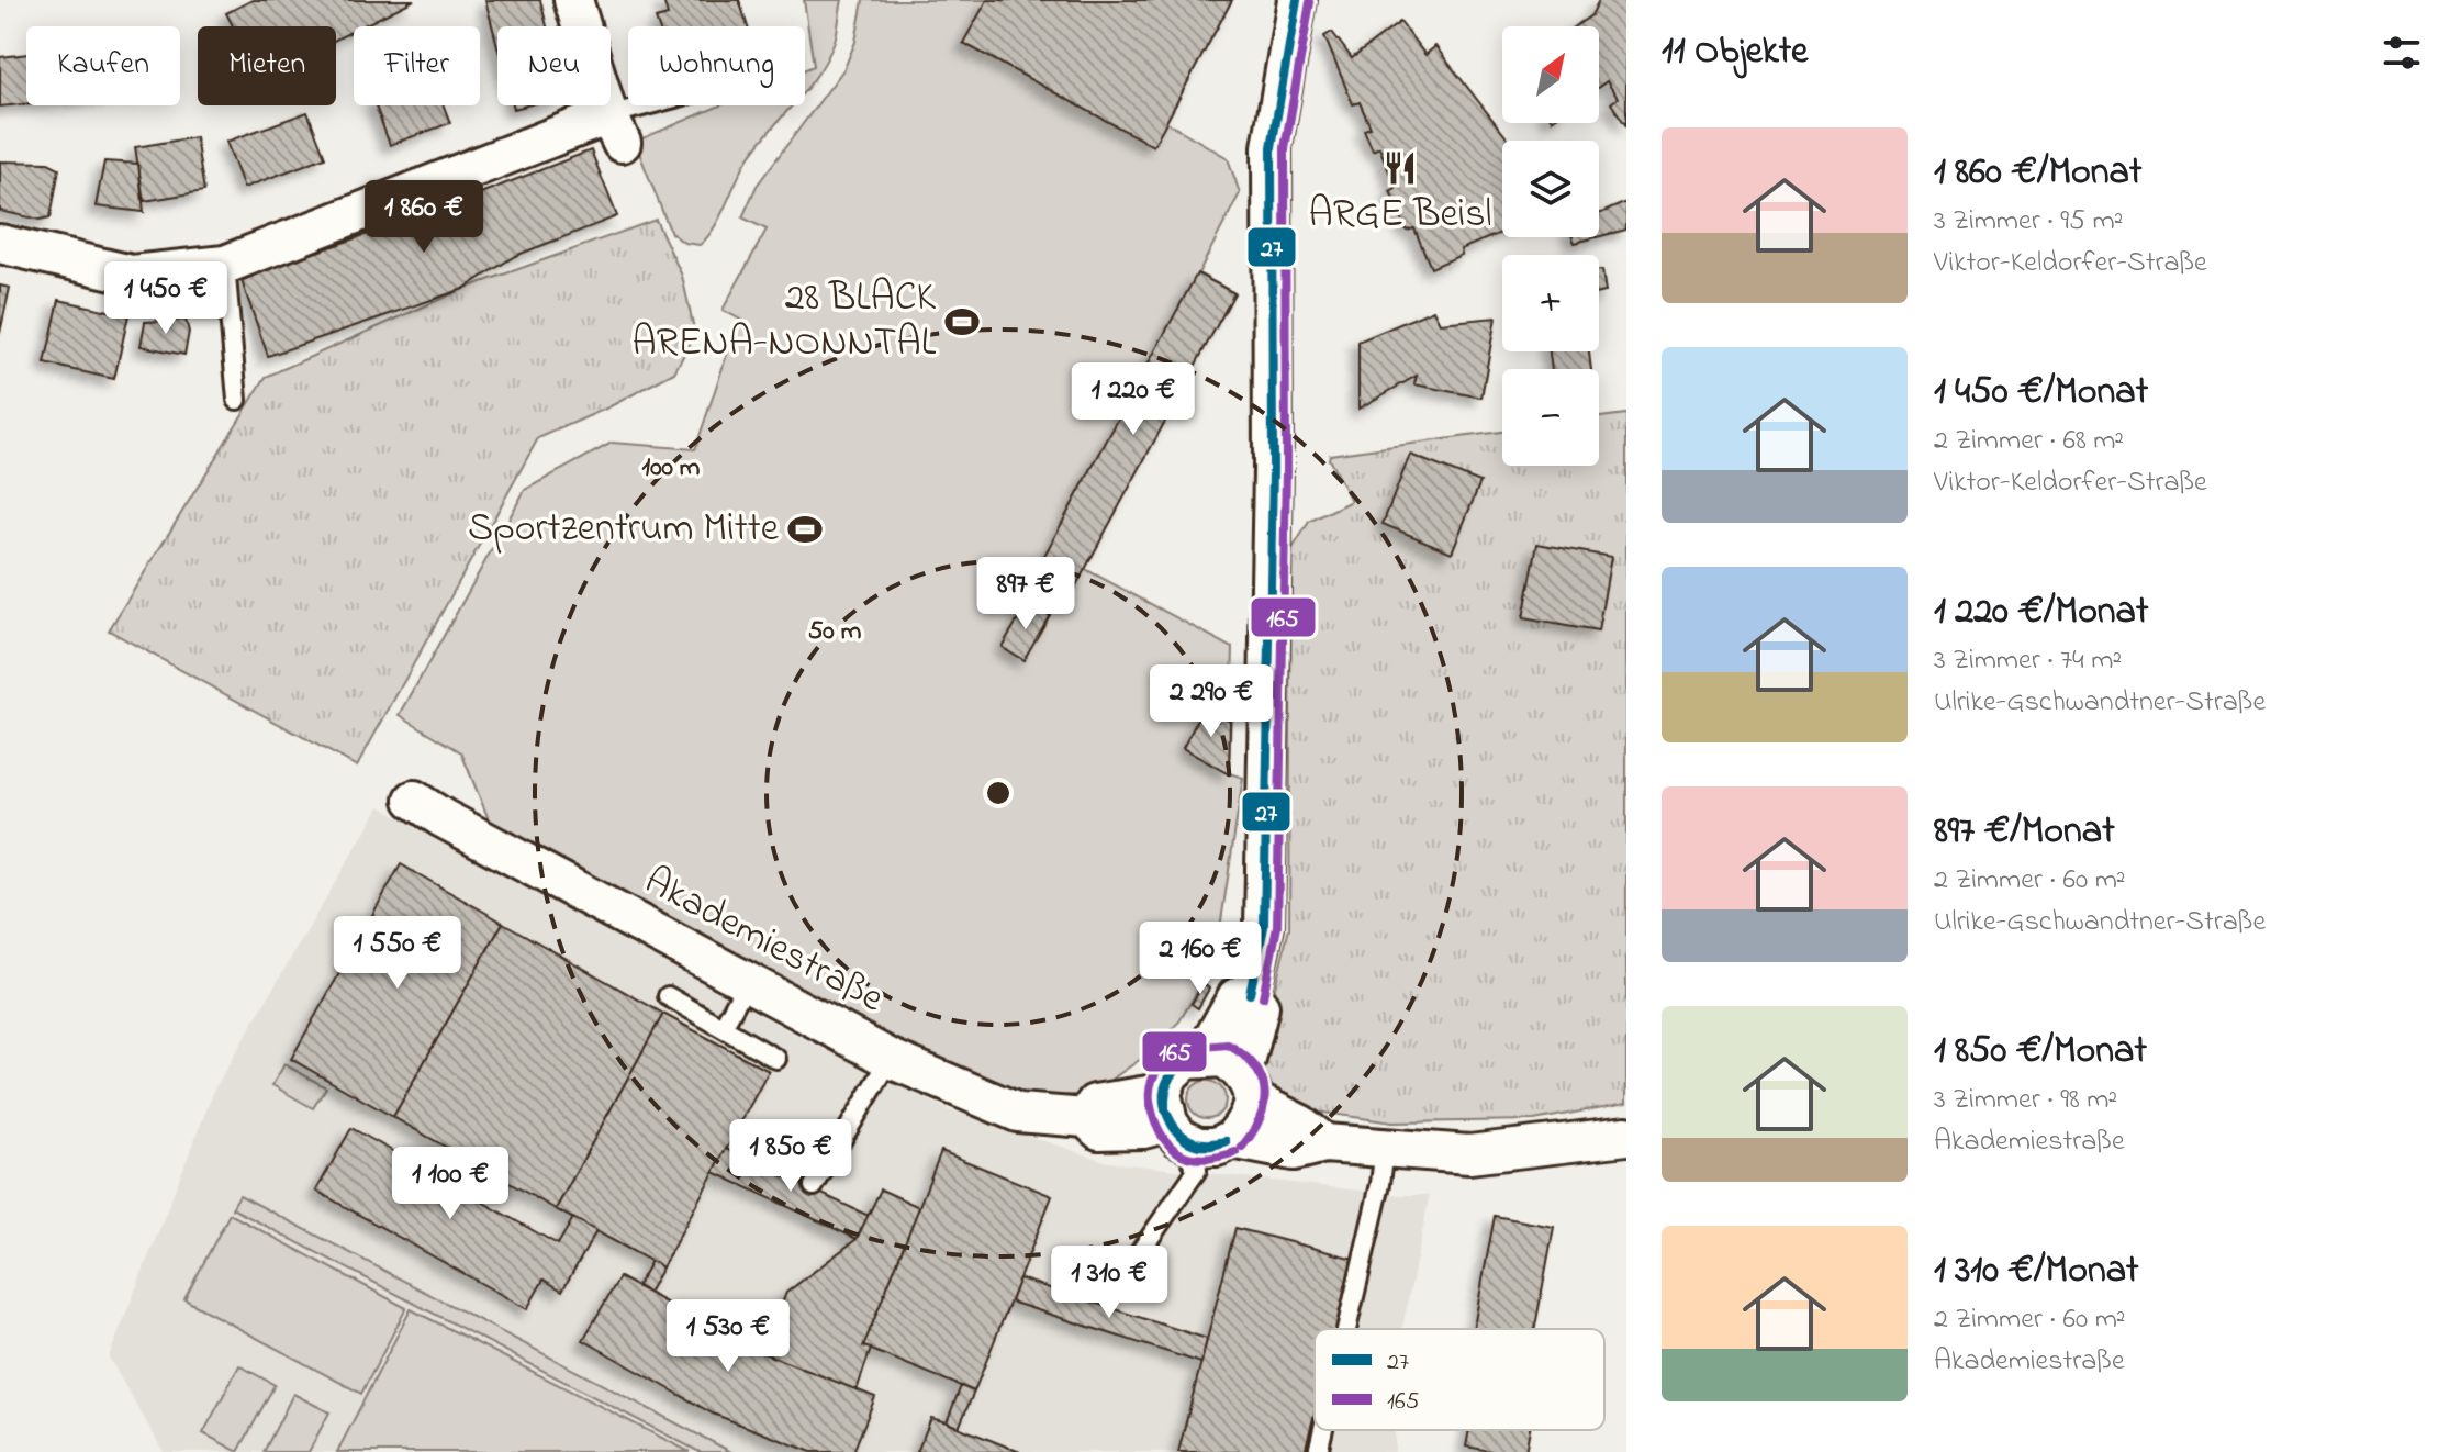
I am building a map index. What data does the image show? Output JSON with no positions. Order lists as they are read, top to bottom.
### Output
{
  "streets": {
    "street": ["Akademiestraße"]
  },
  "places": {
    "restaurant": ["ARGE Beisl"],
    "sports": ["28 BLACK ARENA-NONNTAL", "Sportzentrum Mitte"]
  },
  "lines": ["transit line 27", "transit line 165"],
  "legend": ["27", "165"],
  "north": "top right",
  "page": {
    "heading": "11 Objekte",
    "map_buttons": ["+", "−"],
    "chip": [
      "Kaufen",
      "Mieten",
      "Filter",
      "Neu",
      "Wohnung"
    ],
    "list": [
      {
        "name": "1 860 €/Monat",
        "note": "3 Zimmer · 95 m² · Viktor-Keldorfer-Straße"
      },
      {
        "name": "1 450 €/Monat",
        "note": "2 Zimmer · 68 m² · Viktor-Keldorfer-Straße"
      },
      {
        "name": "1 220 €/Monat",
        "note": "3 Zimmer · 74 m² · Ulrike-Gschwandtner-Straße"
      },
      {
        "name": "897 €/Monat",
        "note": "2 Zimmer · 60 m² · Ulrike-Gschwandtner-Straße"
      },
      {
        "name": "1 850 €/Monat",
        "note": "3 Zimmer · 98 m² · Akademiestraße"
      },
      {
        "name": "1 310 €/Monat",
        "note": "2 Zimmer · 60 m² · Akademiestraße"
      }
    ],
    "price": [
      "1 860 €",
      "1 450 €",
      "1 220 €",
      "897 €",
      "2 290 €",
      "1 550 €",
      "2 160 €",
      "1 850 €",
      "1 100 €",
      "1 310 €",
      "1 530 €"
    ]
  },
  "rings": ["100 m", "50 m"]
}
